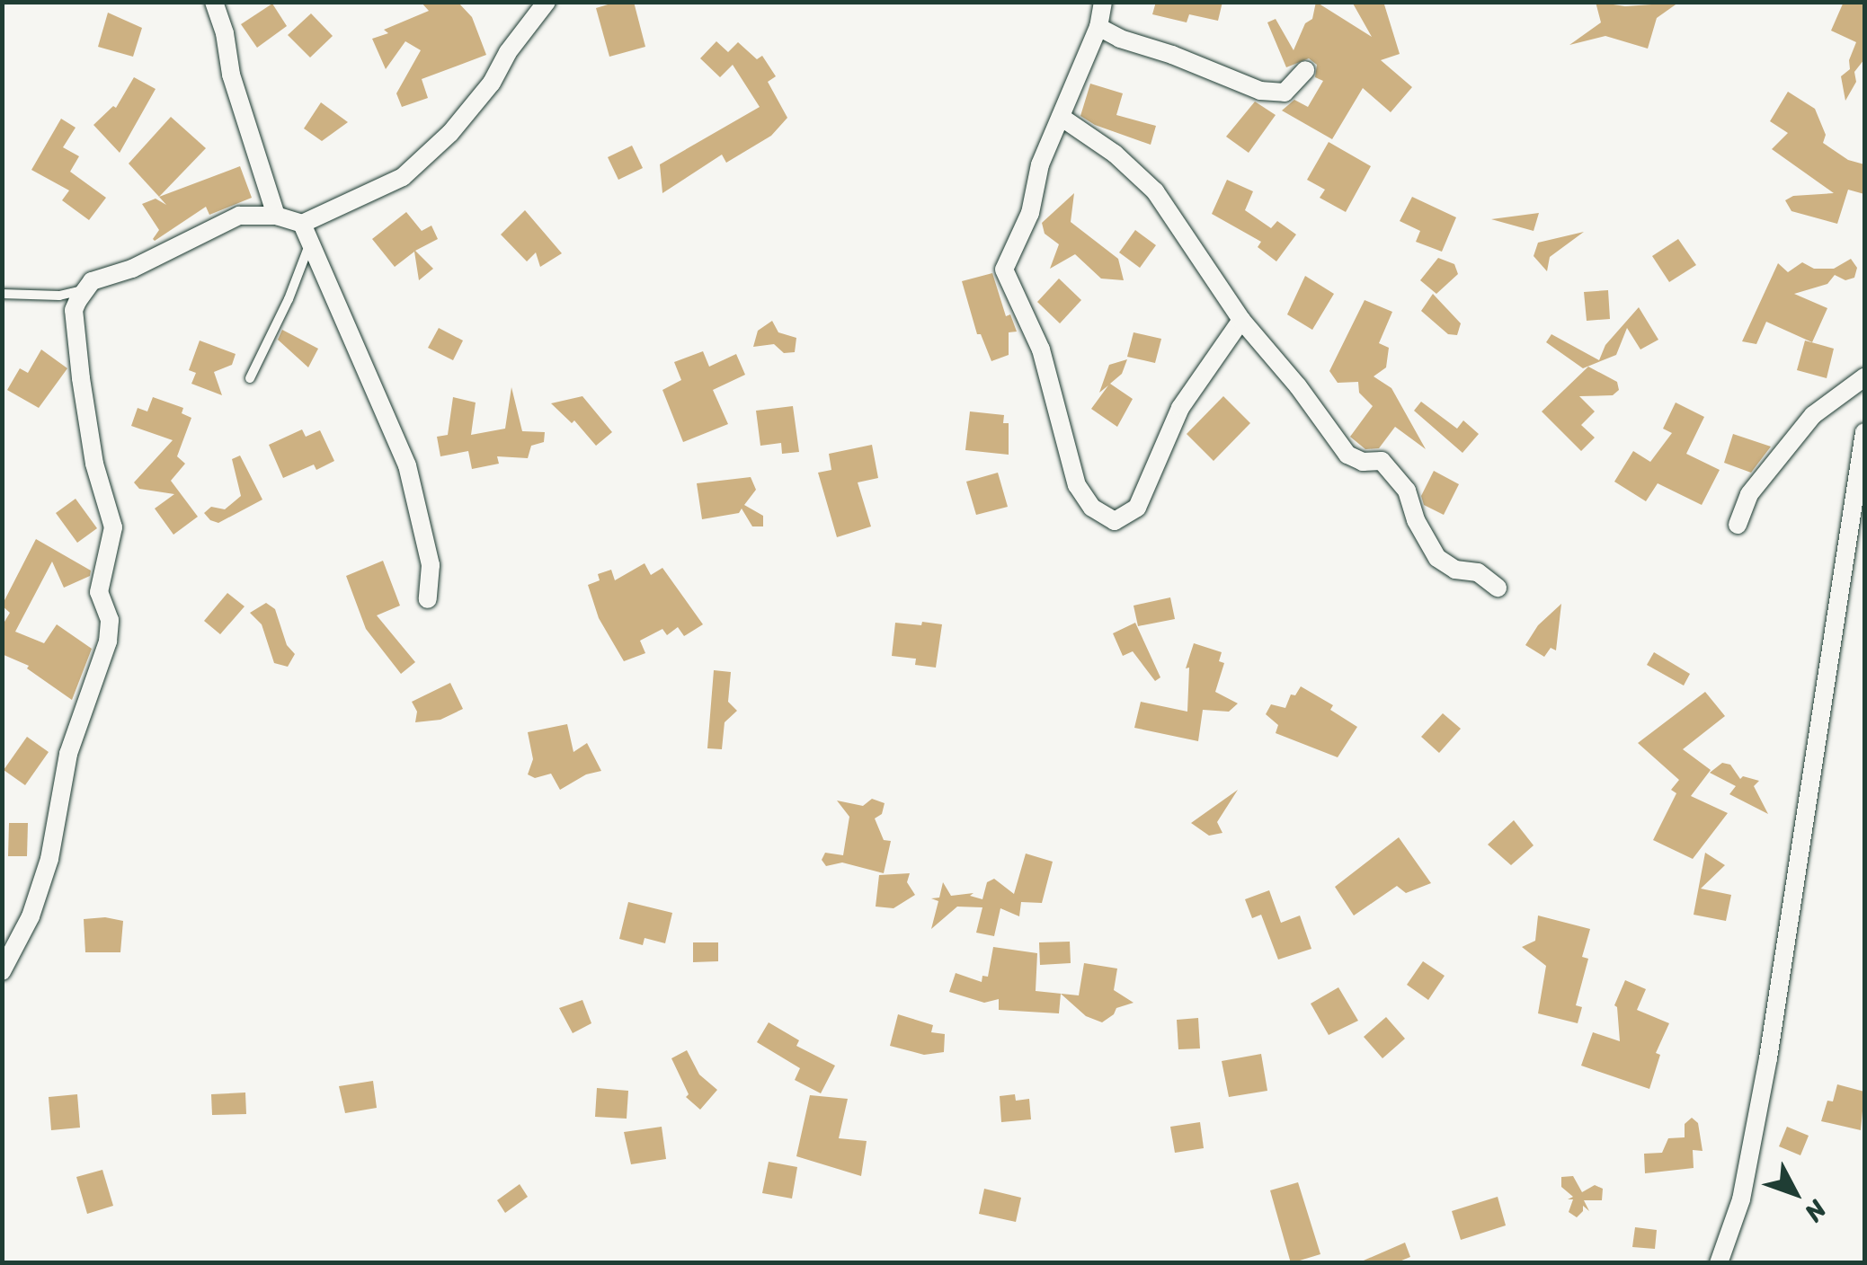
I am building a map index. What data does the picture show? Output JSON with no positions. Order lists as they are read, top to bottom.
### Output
{
  "north": "bottom right"
}
